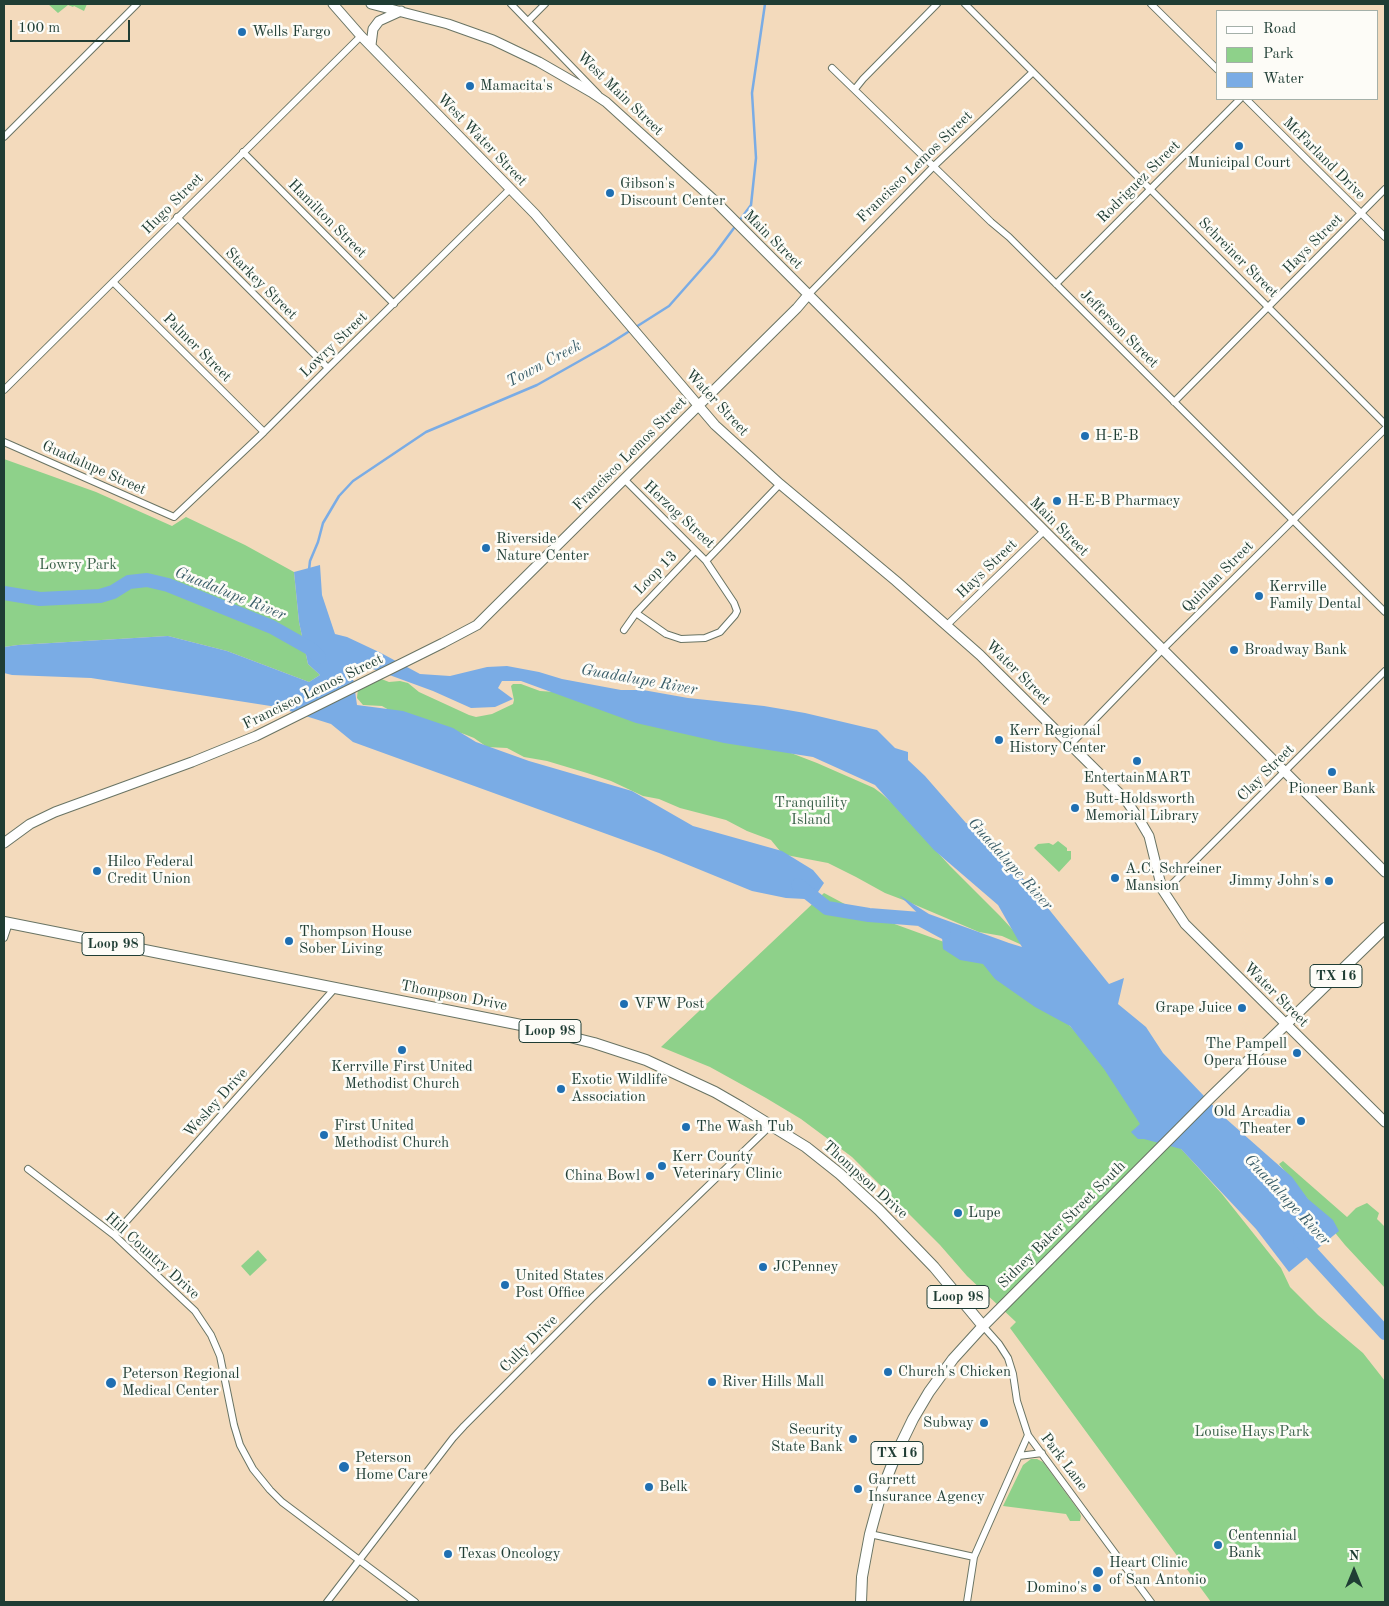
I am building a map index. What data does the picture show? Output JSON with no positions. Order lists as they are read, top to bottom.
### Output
{
  "streets": {
    "main road": [
      "Loop 98",
      "TX 16",
      "Thompson Drive",
      "Sidney Baker Street South"
    ],
    "street": [
      "West Main Street",
      "West Water Street",
      "McFarland Drive",
      "Francisco Lemos Street",
      "Rodriguez Street",
      "Hugo Street",
      "Hamilton Street",
      "Main Street",
      "Hays Street",
      "Schreiner Street",
      "Starkey Street",
      "Jefferson Street",
      "Lowry Street",
      "Palmer Street",
      "Water Street",
      "Guadalupe Street",
      "Herzog Street",
      "Loop 13",
      "Quinlan Street",
      "Clay Street",
      "Wesley Drive",
      "Hill Country Drive",
      "Cully Drive",
      "Park Lane"
    ]
  },
  "crossings": [
    ["West Main Street", "Main Street"],
    ["West Water Street", "Hugo Street"],
    ["West Water Street", "Lowry Street"],
    ["West Water Street", "Water Street"],
    ["McFarland Drive", "Hays Street"],
    ["Francisco Lemos Street", "Main Street"],
    ["Francisco Lemos Street", "Schreiner Street"],
    ["Francisco Lemos Street", "Jefferson Street"],
    ["Francisco Lemos Street", "Water Street"],
    ["Francisco Lemos Street", "Herzog Street"],
    ["Rodriguez Street", "Schreiner Street"],
    ["Rodriguez Street", "Jefferson Street"],
    ["Hugo Street", "Hamilton Street"],
    ["Hugo Street", "Starkey Street"],
    ["Hugo Street", "Palmer Street"],
    ["Hamilton Street", "Lowry Street"],
    ["Main Street", "Hays Street"],
    ["Main Street", "Quinlan Street"],
    ["Main Street", "Clay Street"],
    ["Hays Street", "Schreiner Street"],
    ["Hays Street", "Jefferson Street"],
    ["Hays Street", "Water Street"],
    ["Starkey Street", "Lowry Street"],
    ["Jefferson Street", "Quinlan Street"],
    ["Lowry Street", "Palmer Street"],
    ["Lowry Street", "Guadalupe Street"],
    ["Water Street", "Herzog Street"],
    ["Water Street", "Quinlan Street"],
    ["Water Street", "Clay Street"],
    ["Water Street", "TX 16"],
    ["Water Street", "Sidney Baker Street South"],
    ["Herzog Street", "Loop 13"],
    ["TX 16", "Sidney Baker Street South"],
    ["Thompson Drive", "Wesley Drive"],
    ["Thompson Drive", "Sidney Baker Street South"],
    ["Thompson Drive", "Cully Drive"],
    ["Thompson Drive", "Park Lane"],
    ["Wesley Drive", "Hill Country Drive"],
    ["Sidney Baker Street South", "Park Lane"],
    ["Hill Country Drive", "Cully Drive"]
  ],
  "water": ["Town Creek", "Guadalupe River"],
  "parks": ["Lowry Park", "Tranquility Island", "Louise Hays Park"],
  "places": [
    "Wells Fargo",
    "Mamacita's",
    "Municipal Court",
    "Gibson's Discount Center",
    "H-E-B",
    "H-E-B Pharmacy",
    "Riverside Nature Center",
    "Kerrville Family Dental",
    "Broadway Bank",
    "Kerr Regional History Center",
    "EntertainMART",
    "Pioneer Bank",
    "Butt-Holdsworth Memorial Library",
    "Hilco Federal Credit Union",
    "A.C. Schreiner Mansion",
    "Jimmy John's",
    "Thompson House Sober Living",
    "VFW Post",
    "Grape Juice",
    "Kerrville First United Methodist Church",
    "The Pampell Opera House",
    "Exotic Wildlife Association",
    "Old Arcadia Theater",
    "The Wash Tub",
    "First United Methodist Church",
    "Kerr County Veterinary Clinic",
    "China Bowl",
    "Lupe",
    "JCPenney",
    "United States Post Office",
    "Church's Chicken",
    "River Hills Mall",
    "Peterson Regional Medical Center",
    "Subway",
    "Security State Bank",
    "Peterson Home Care",
    "Belk",
    "Garrett Insurance Agency",
    "Centennial Bank",
    "Texas Oncology",
    "Heart Clinic of San Antonio",
    "Domino's"
  ],
  "legend": ["Road", "Park", "Water"],
  "scale_bar": "100 m",
  "north": "top"
}
